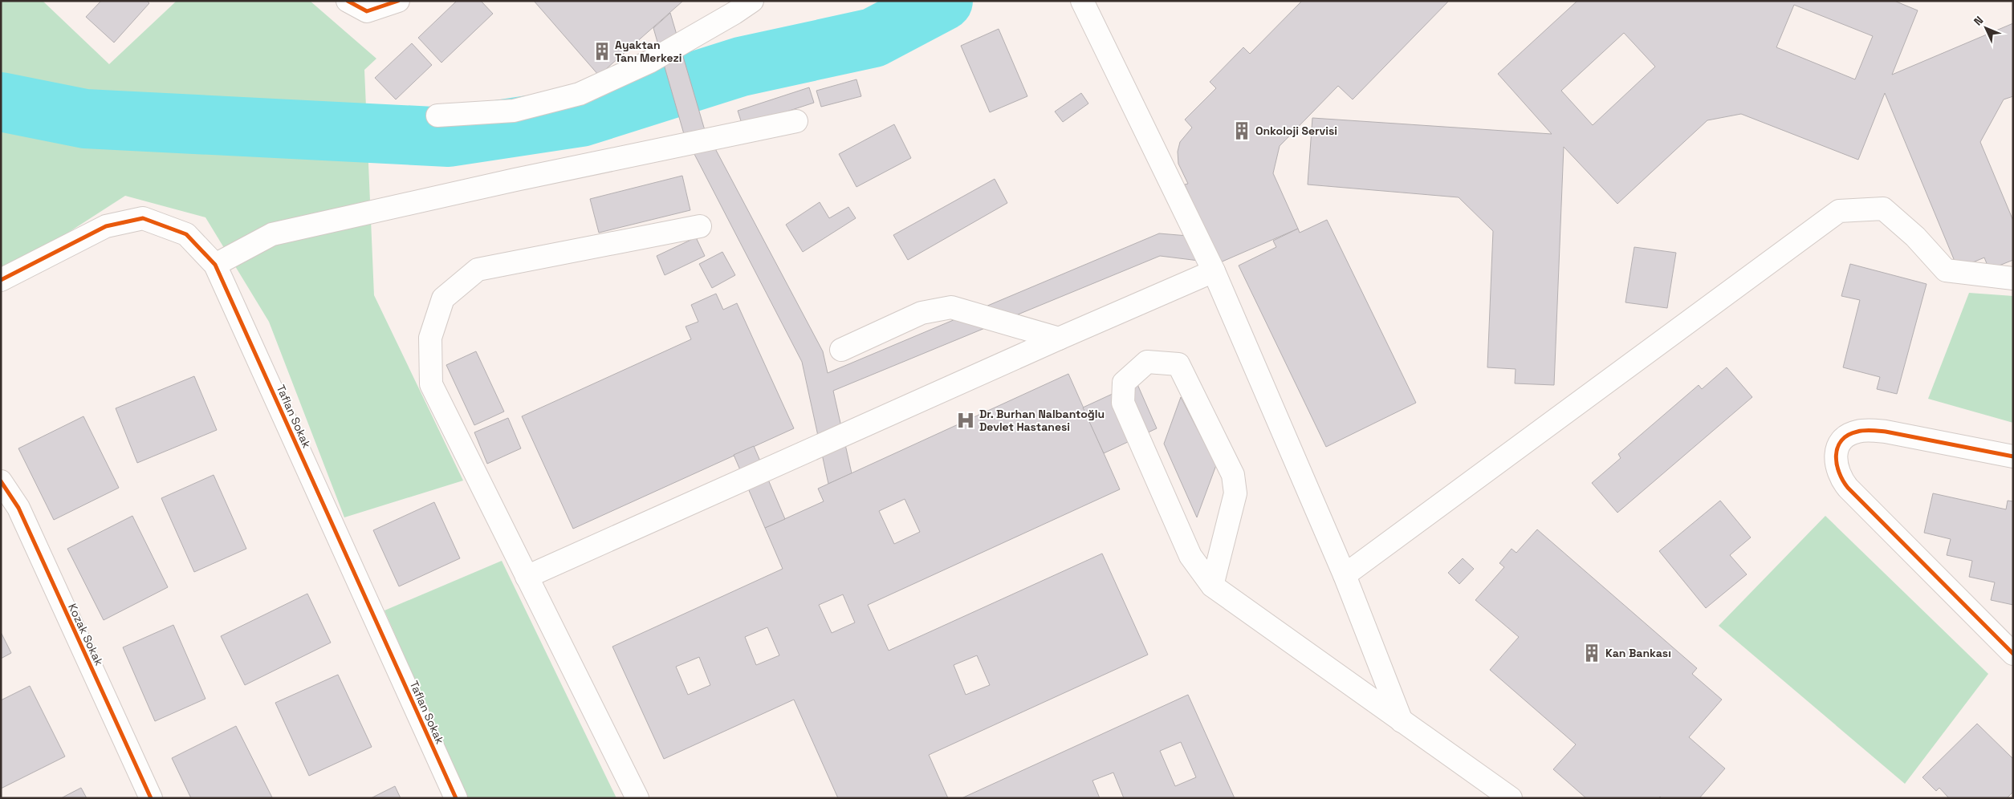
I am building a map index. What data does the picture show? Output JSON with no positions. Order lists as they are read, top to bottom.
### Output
{
  "streets": {
    "street": ["Taflan Sokak", "Kozak Sokak"]
  },
  "places": {
    "building": ["Ayaktan Tanı Merkezi", "Onkoloji Servisi", "Kan Bankası"],
    "hospital": ["Dr. Burhan Nalbantoğlu Devlet Hastanesi"]
  },
  "north": "top left"
}
